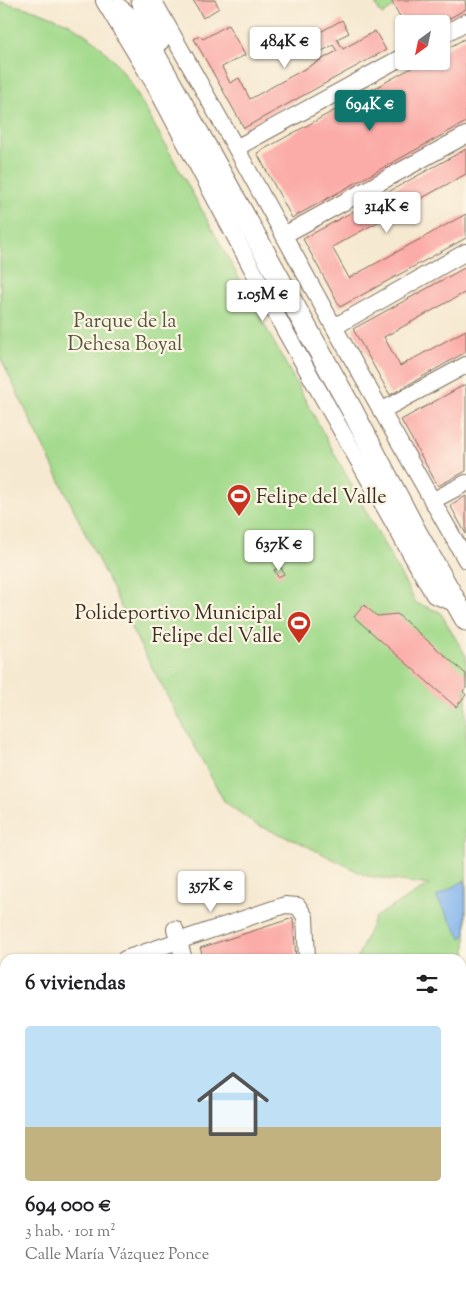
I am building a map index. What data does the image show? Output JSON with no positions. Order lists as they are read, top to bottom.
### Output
{
  "parks": ["Parque de la Dehesa Boyal"],
  "places": {
    "sports": ["Felipe del Valle", "Polideportivo Municipal Felipe del Valle"]
  },
  "north": "bottom left",
  "page": {
    "price": [
      "484K €",
      "694K €",
      "314K €",
      "1.05M €",
      "637K €",
      "357K €"
    ],
    "heading": "6 viviendas",
    "list": [
      {
        "name": "694 000 €",
        "note": "3 hab. · 101 m² · Calle María Vázquez Ponce"
      }
    ]
  }
}
